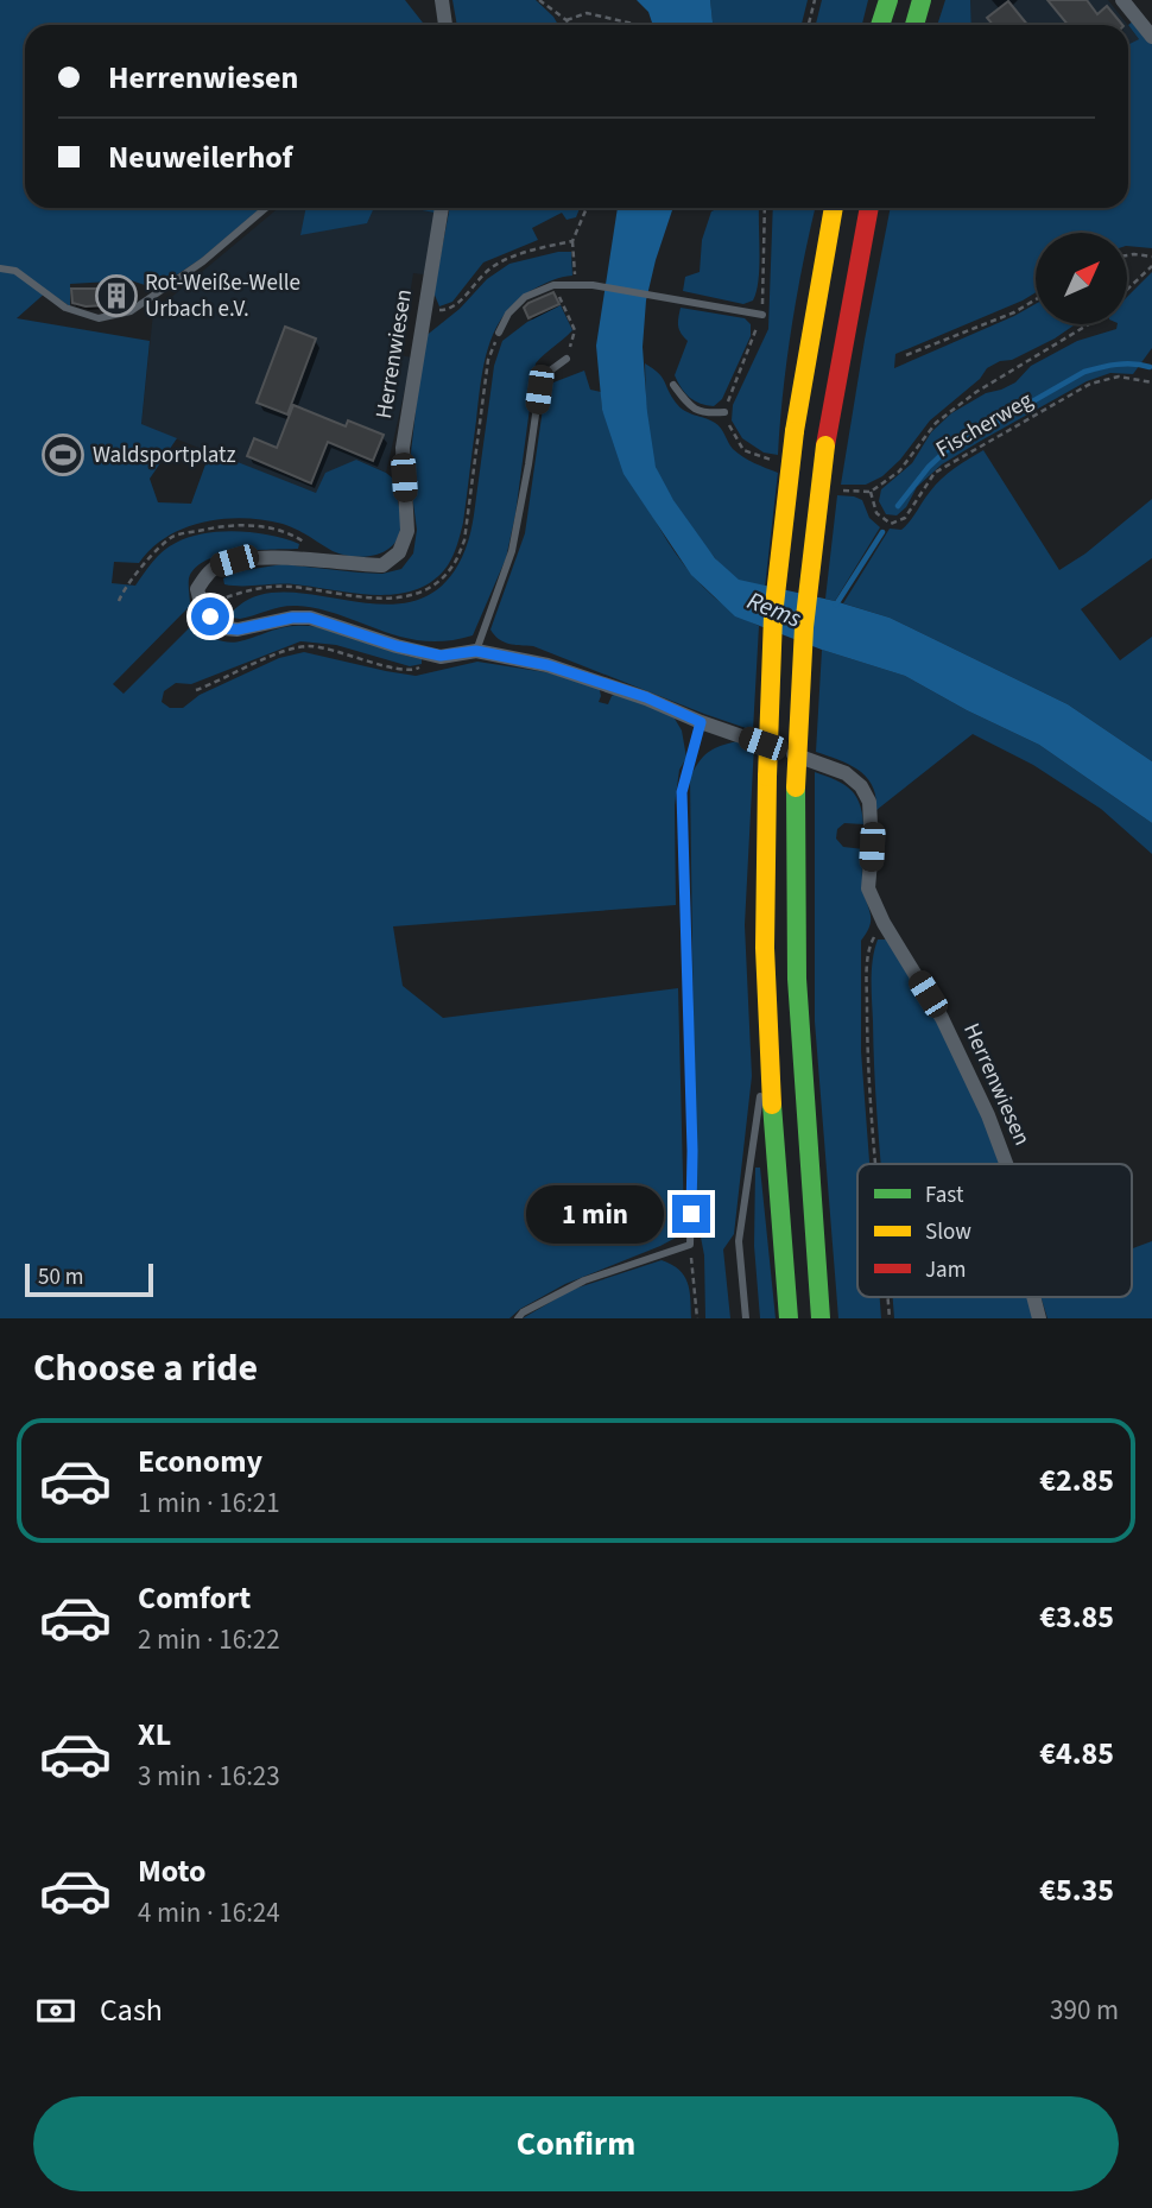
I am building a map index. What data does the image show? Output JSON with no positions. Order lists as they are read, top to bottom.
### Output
{
  "streets": {
    "street": ["Herrenwiesen"],
    "path": ["Fischerweg"]
  },
  "water": ["Rems"],
  "places": {
    "building": ["Rot-Weiße-Welle Urbach e.V."],
    "sports": ["Waldsportplatz"]
  },
  "legend": ["Fast", "Slow", "Jam"],
  "scale_bar": "50 m",
  "north": "top right",
  "page": {
    "banner": ["Herrenwiesen", "Neuweilerhof"],
    "bubble": "1 min",
    "scale": "50 m",
    "heading": "Choose a ride",
    "list": [
      {
        "name": "Economy",
        "note": "1 min · 16:21",
        "value": "€2.85"
      },
      {
        "name": "Comfort",
        "note": "2 min · 16:22",
        "value": "€3.85"
      },
      {
        "name": "XL",
        "note": "3 min · 16:23",
        "value": "€4.85"
      },
      {
        "name": "Moto",
        "note": "4 min · 16:24",
        "value": "€5.35"
      }
    ],
    "pay": ["Cash", "390 m"],
    "buttons": "Confirm"
  }
}
